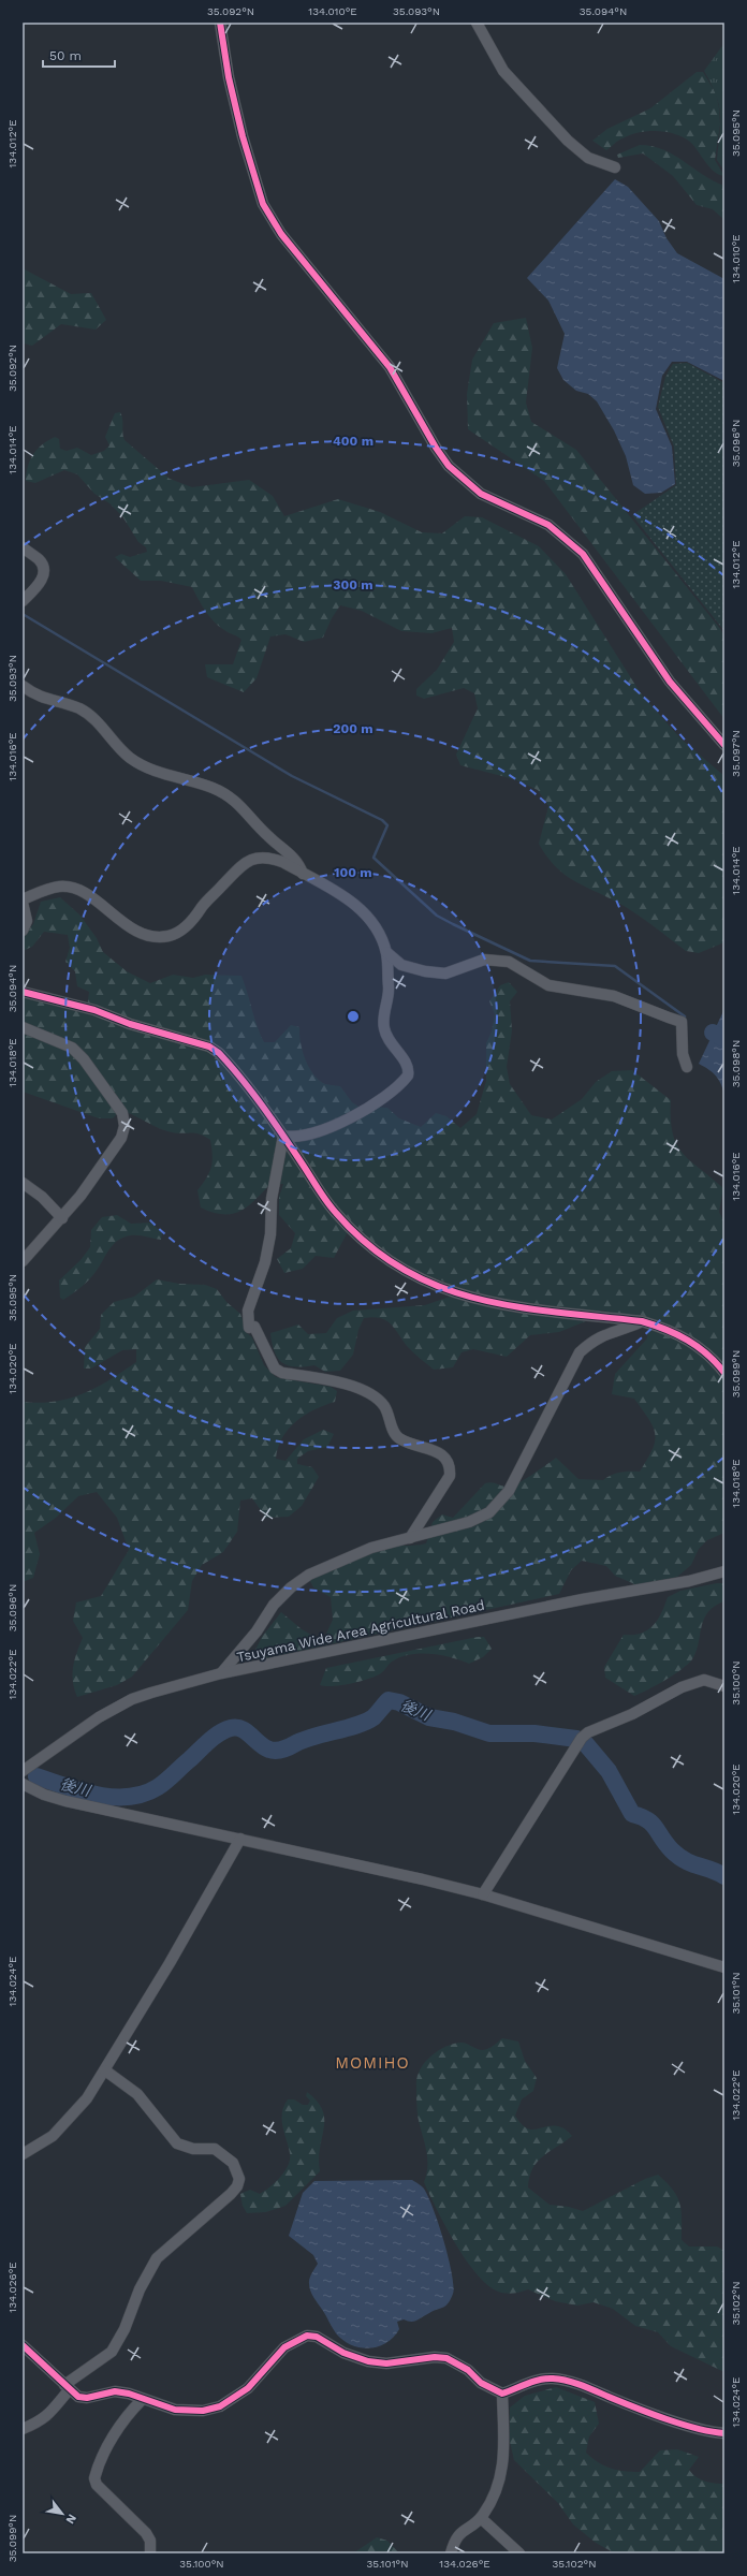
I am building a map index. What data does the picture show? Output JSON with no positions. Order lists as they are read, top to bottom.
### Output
{
  "streets": {
    "street": ["Tsuyama Wide Area Agricultural Road"]
  },
  "districts": ["MOMIHO"],
  "water": ["後川"],
  "scale_bar": "50 m",
  "north": "bottom right",
  "coordinates": [
    "35.092°N",
    "134.010°E",
    "35.093°N",
    "35.094°N",
    "35.095°N",
    "134.012°E",
    "35.096°N",
    "134.014°E",
    "35.097°N",
    "134.016°E",
    "134.018°E",
    "35.098°N",
    "134.020°E",
    "35.099°N",
    "134.022°E",
    "35.100°N",
    "134.024°E",
    "35.101°N",
    "134.026°E",
    "35.102°N"
  ],
  "rings": [
    "400 m",
    "300 m",
    "200 m",
    "100 m"
  ]
}
